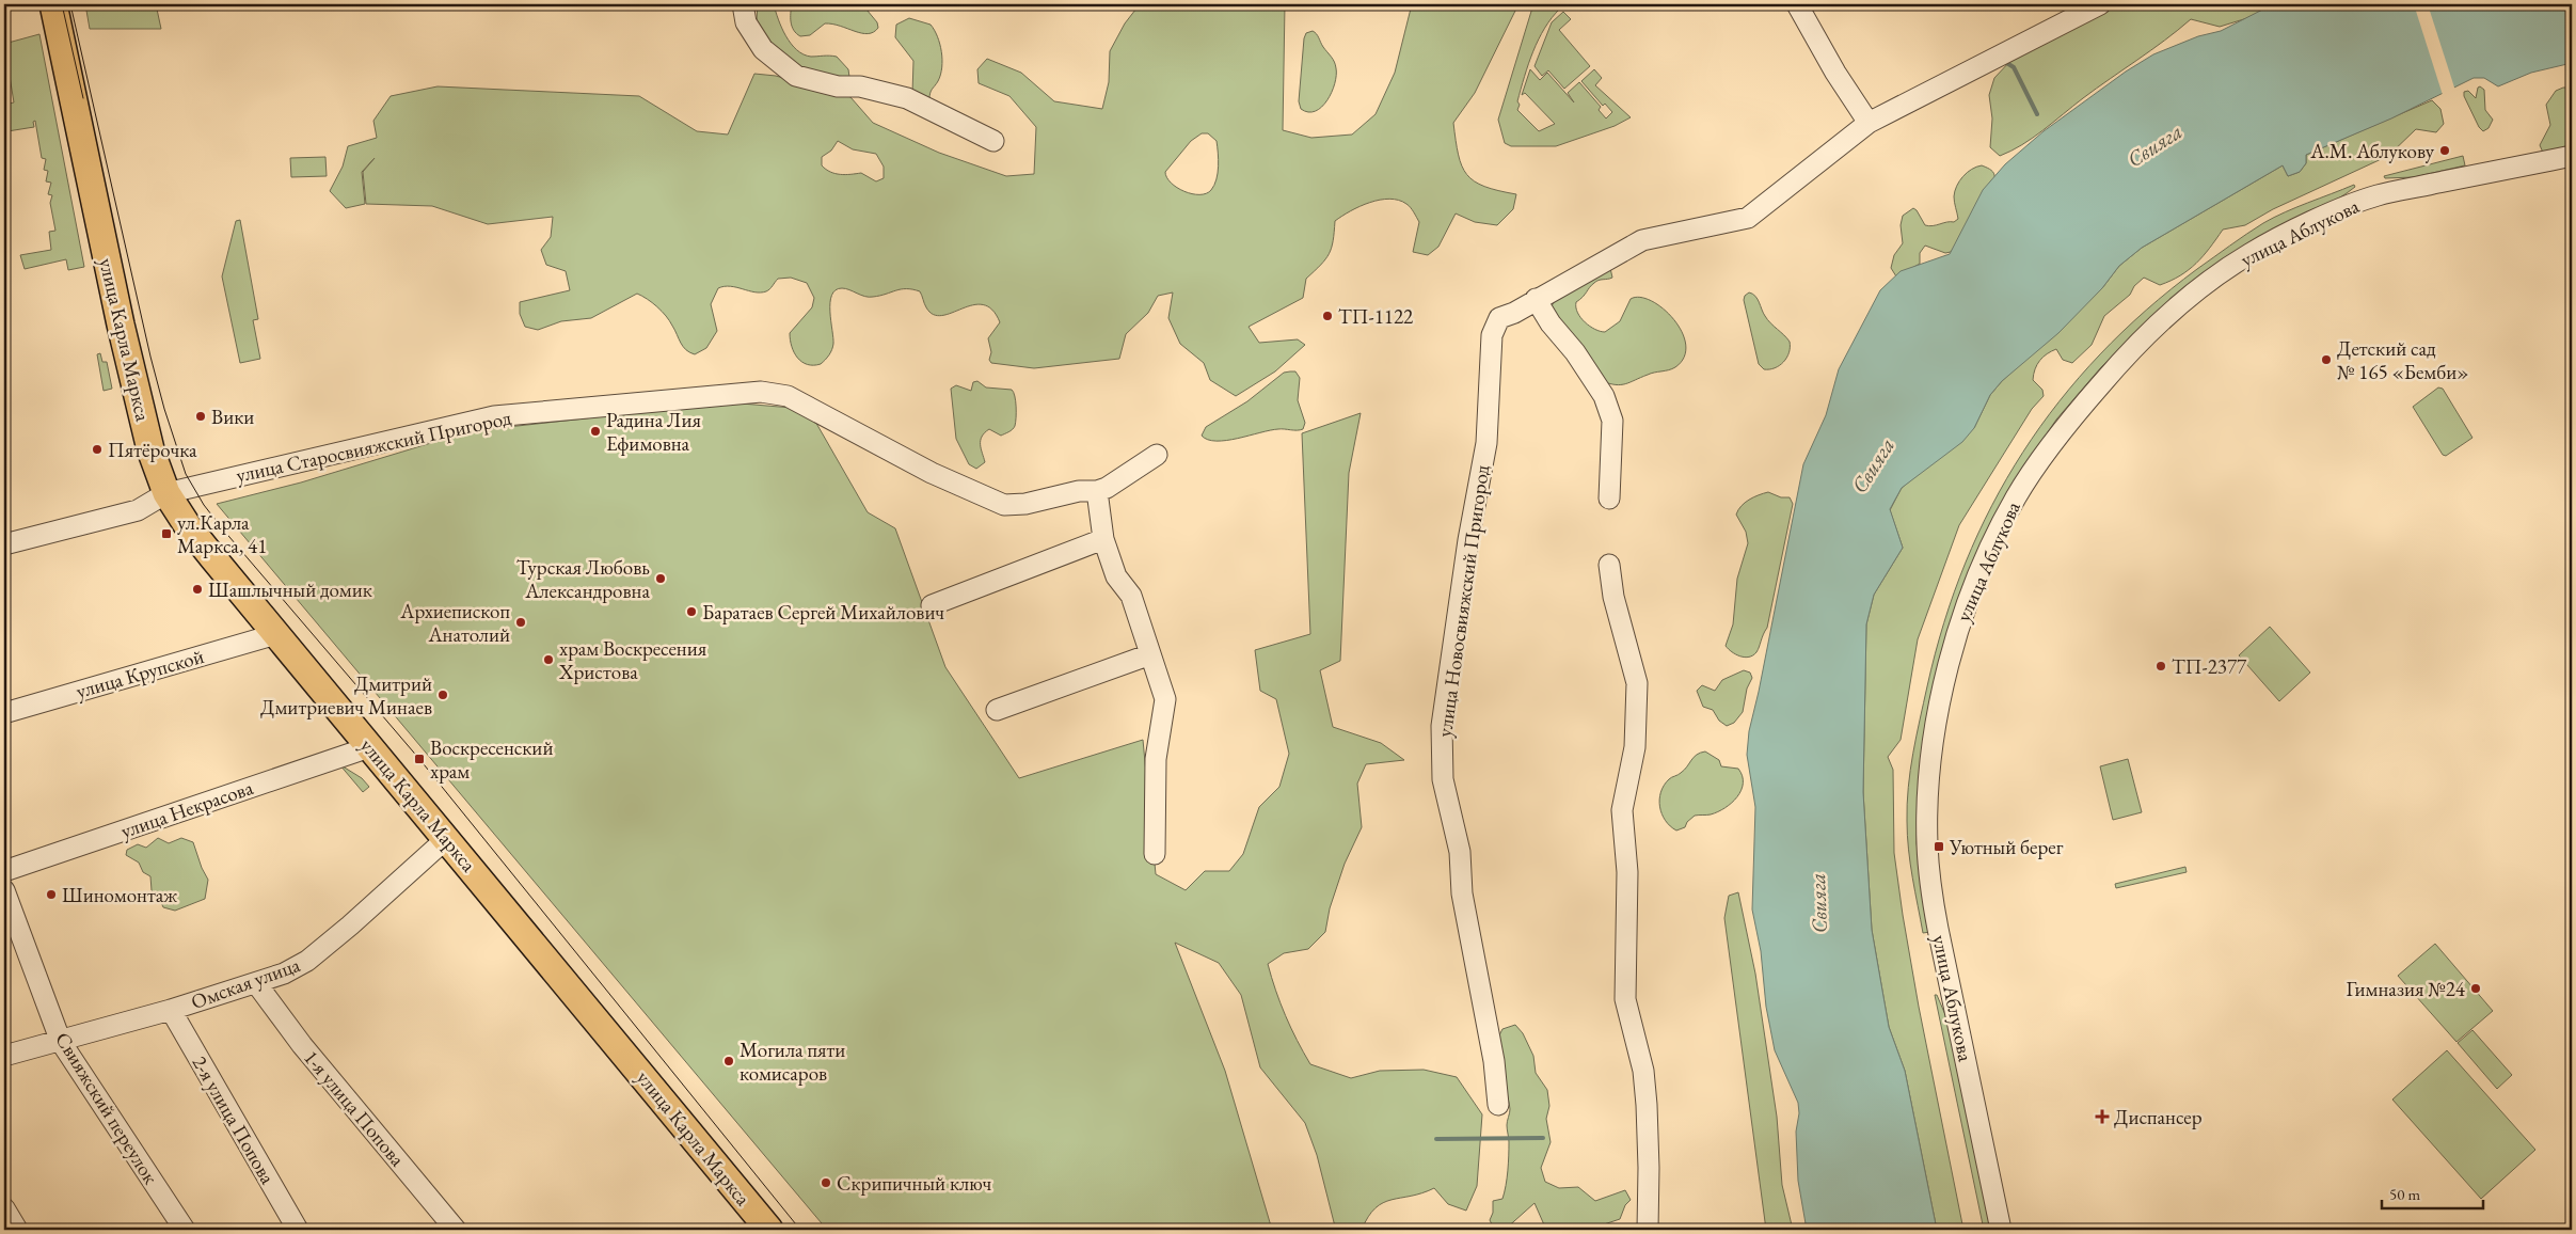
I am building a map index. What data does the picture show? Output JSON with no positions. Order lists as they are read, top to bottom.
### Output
{
  "streets": {
    "main road": ["улица Карла Маркса"],
    "street": [
      "улица Аблукова",
      "улица Старосвияжский Пригород",
      "улица Новосвияжский Пригород",
      "улица Крупской",
      "улица Некрасова",
      "Омская улица",
      "Свияжский переулок",
      "1-я улица Попова",
      "2-я улица Попова"
    ]
  },
  "crossings": [
    ["улица Карла Маркса", "улица Старосвияжский Пригород"],
    ["улица Карла Маркса", "улица Крупской"],
    ["улица Карла Маркса", "улица Некрасова"],
    ["улица Карла Маркса", "Омская улица"],
    ["Омская улица", "Свияжский переулок"],
    ["Омская улица", "1-я улица Попова"],
    ["Омская улица", "2-я улица Попова"]
  ],
  "water": ["Свияга"],
  "places": {
    "other": [
      "А.М. Аблукову",
      "ТП-1122",
      "Детский сад № 165 «Бемби»",
      "Вики",
      "Радина Лия Ефимовна",
      "Пятёрочка",
      "Турская Любовь Александровна",
      "Шашлычный домик",
      "Баратаев Сергей Михайлович",
      "Архиепископ Анатолий",
      "храм Воскресения Христова",
      "ТП-2377",
      "Дмитрий Дмитриевич Минаев",
      "Шиномонтаж",
      "Гимназия №24",
      "Могила пяти комисаров",
      "Скрипичный ключ"
    ],
    "transit": ["ул.Карла Маркса, 41", "Воскресенский храм", "Уютный берег"],
    "health": ["Диспансер"]
  },
  "scale_bar": "50 m"
}
